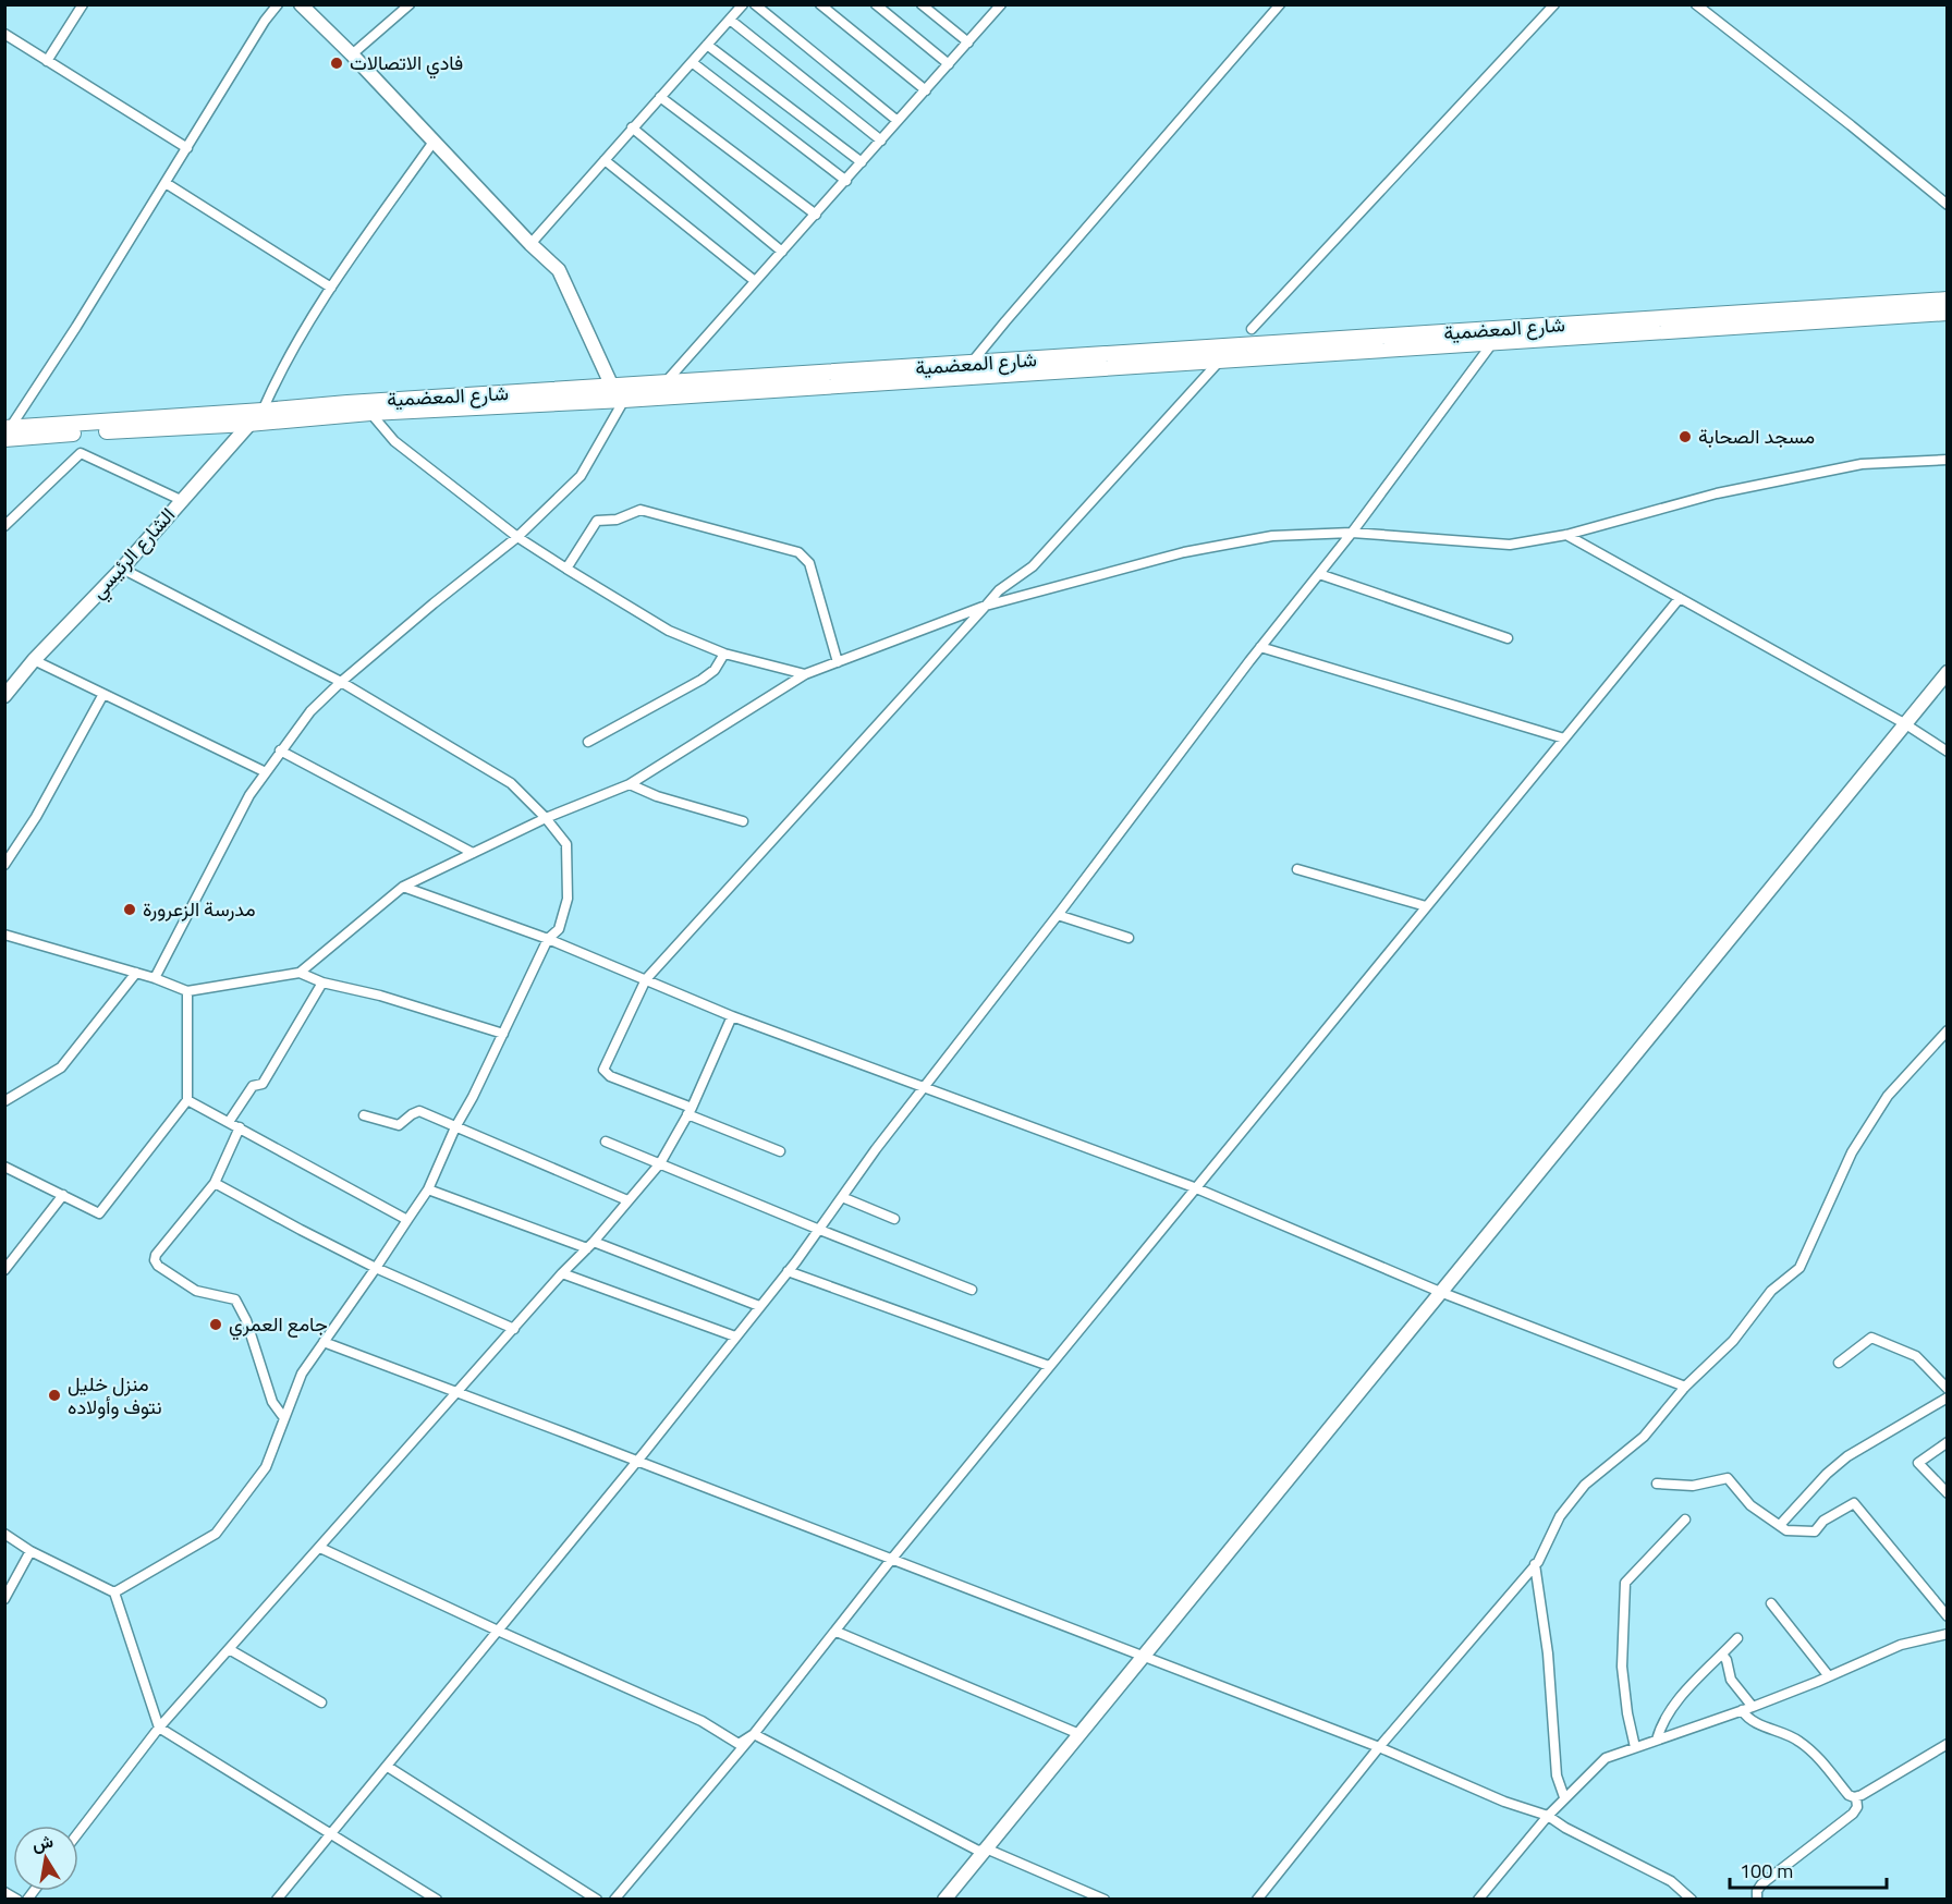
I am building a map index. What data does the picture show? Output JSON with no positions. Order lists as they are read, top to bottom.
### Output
{
  "streets": {
    "main road": ["شارع المعضمية", "الشارع الرئيسي"]
  },
  "crossings": [
    ["شارع المعضمية", "الشارع الرئيسي"]
  ],
  "places": [
    "فادي الاتصالات",
    "مسجد الصحابة",
    "مدرسة الزعرورة",
    "جامع العمري",
    "منزل خليل نتوف وأولاده"
  ],
  "scale_bar": "100 m",
  "north": "top"
}
